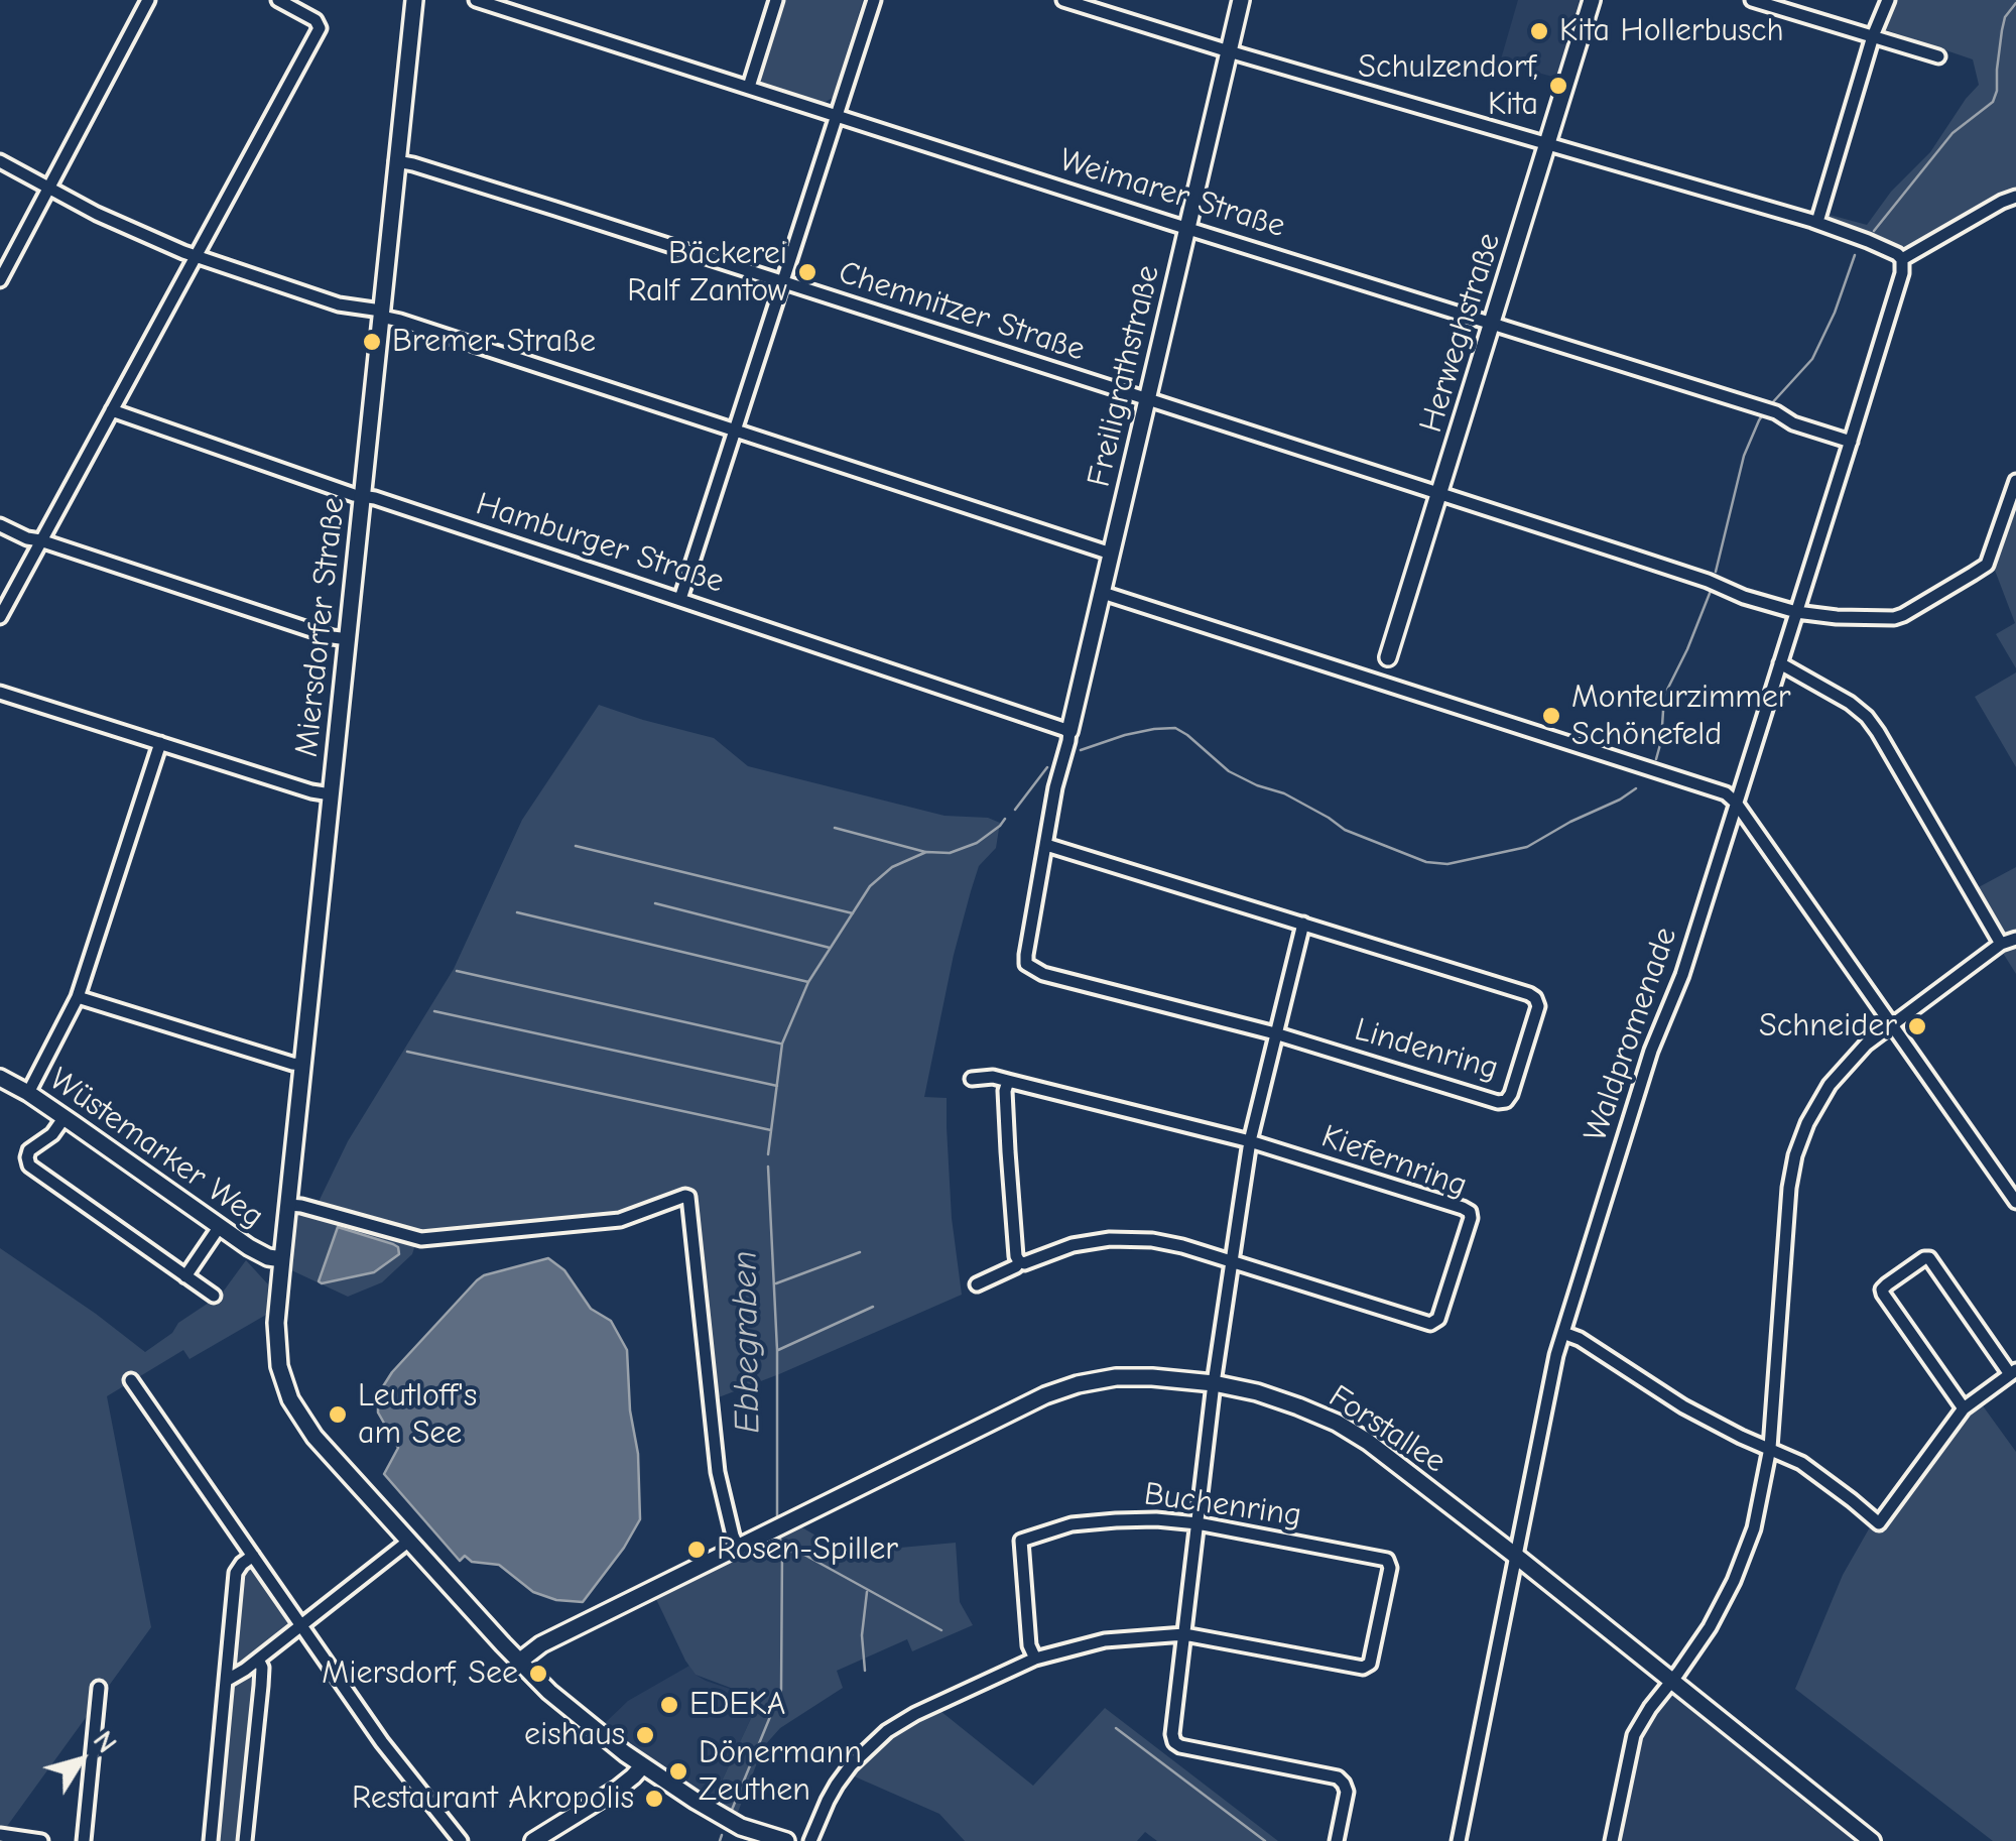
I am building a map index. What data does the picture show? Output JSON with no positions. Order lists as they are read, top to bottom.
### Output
{
  "streets": {
    "street": [
      "Weimarer Straße",
      "Chemnitzer Straße",
      "Herweghstraße",
      "Freiligrathstraße",
      "Hamburger Straße",
      "Miersdorfer Straße",
      "Waldpromenade",
      "Lindenring",
      "Wüstemarker Weg",
      "Kiefernring",
      "Forstallee",
      "Buchenring"
    ]
  },
  "crossings": [
    ["Weimarer Straße", "Herweghstraße"],
    ["Weimarer Straße", "Freiligrathstraße"],
    ["Weimarer Straße", "Waldpromenade"],
    ["Chemnitzer Straße", "Herweghstraße"],
    ["Chemnitzer Straße", "Freiligrathstraße"],
    ["Chemnitzer Straße", "Miersdorfer Straße"],
    ["Chemnitzer Straße", "Waldpromenade"],
    ["Freiligrathstraße", "Hamburger Straße"],
    ["Freiligrathstraße", "Lindenring"],
    ["Hamburger Straße", "Miersdorfer Straße"],
    ["Miersdorfer Straße", "Wüstemarker Weg"],
    ["Miersdorfer Straße", "Forstallee"],
    ["Waldpromenade", "Forstallee"]
  ],
  "water": ["Ebbegraben"],
  "places": [
    "Kita Hollerbusch",
    "Schulzendorf, Kita",
    "Bäckerei Ralf Zantow",
    "Bremer Straße",
    "Monteurzimmer Schönefeld",
    "Schneider",
    "Leutloff's am See",
    "Rosen-Spiller",
    "Miersdorf, See",
    "EDEKA",
    "eishaus",
    "Dönermann Zeuthen",
    "Restaurant Akropolis"
  ],
  "north": "top right"
}
